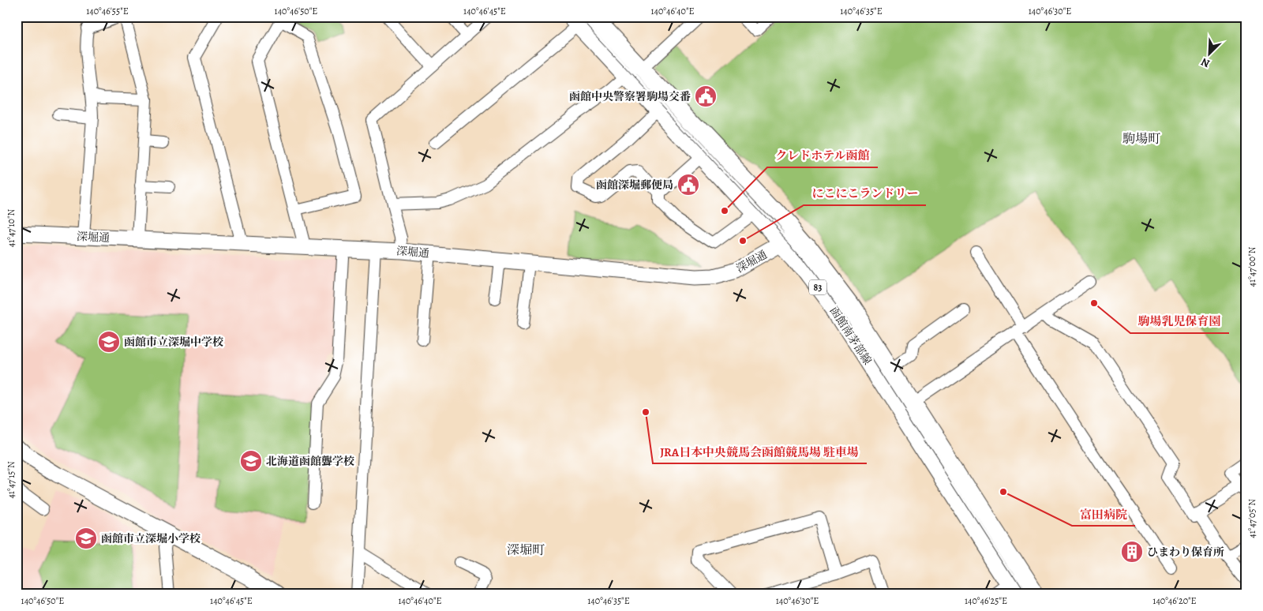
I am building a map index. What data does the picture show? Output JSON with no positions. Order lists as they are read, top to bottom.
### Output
{
  "streets": {
    "main road": ["83", "函館南茅部線"],
    "street": ["深堀通"]
  },
  "crossings": [
    ["深堀通", "函館南茅部線"]
  ],
  "districts": ["駒場町", "深堀町"],
  "places": {
    "public building": ["函館中央警察署駒場交番", "函館深堀郵便局"],
    "other": [
      "クレドホテル函館",
      "にこにこランドリー",
      "駒場乳児保育園",
      "JRA日本中央競馬会函館競馬場 駐車場",
      "富田病院"
    ],
    "school or university": ["函館市立深堀中学校", "北海道函館聾学校", "函館市立深堀小学校"],
    "building": ["ひまわり保育所"]
  },
  "north": "bottom left",
  "coordinates": [
    "140°46'55\"E",
    "140°46'50\"E",
    "140°46'45\"E",
    "140°46'40\"E",
    "140°46'35\"E",
    "140°46'30\"E",
    "41°47'10\"N",
    "41°47'00\"N",
    "41°47'15\"N",
    "41°47'05\"N",
    "140°46'25\"E",
    "140°46'20\"E"
  ]
}
